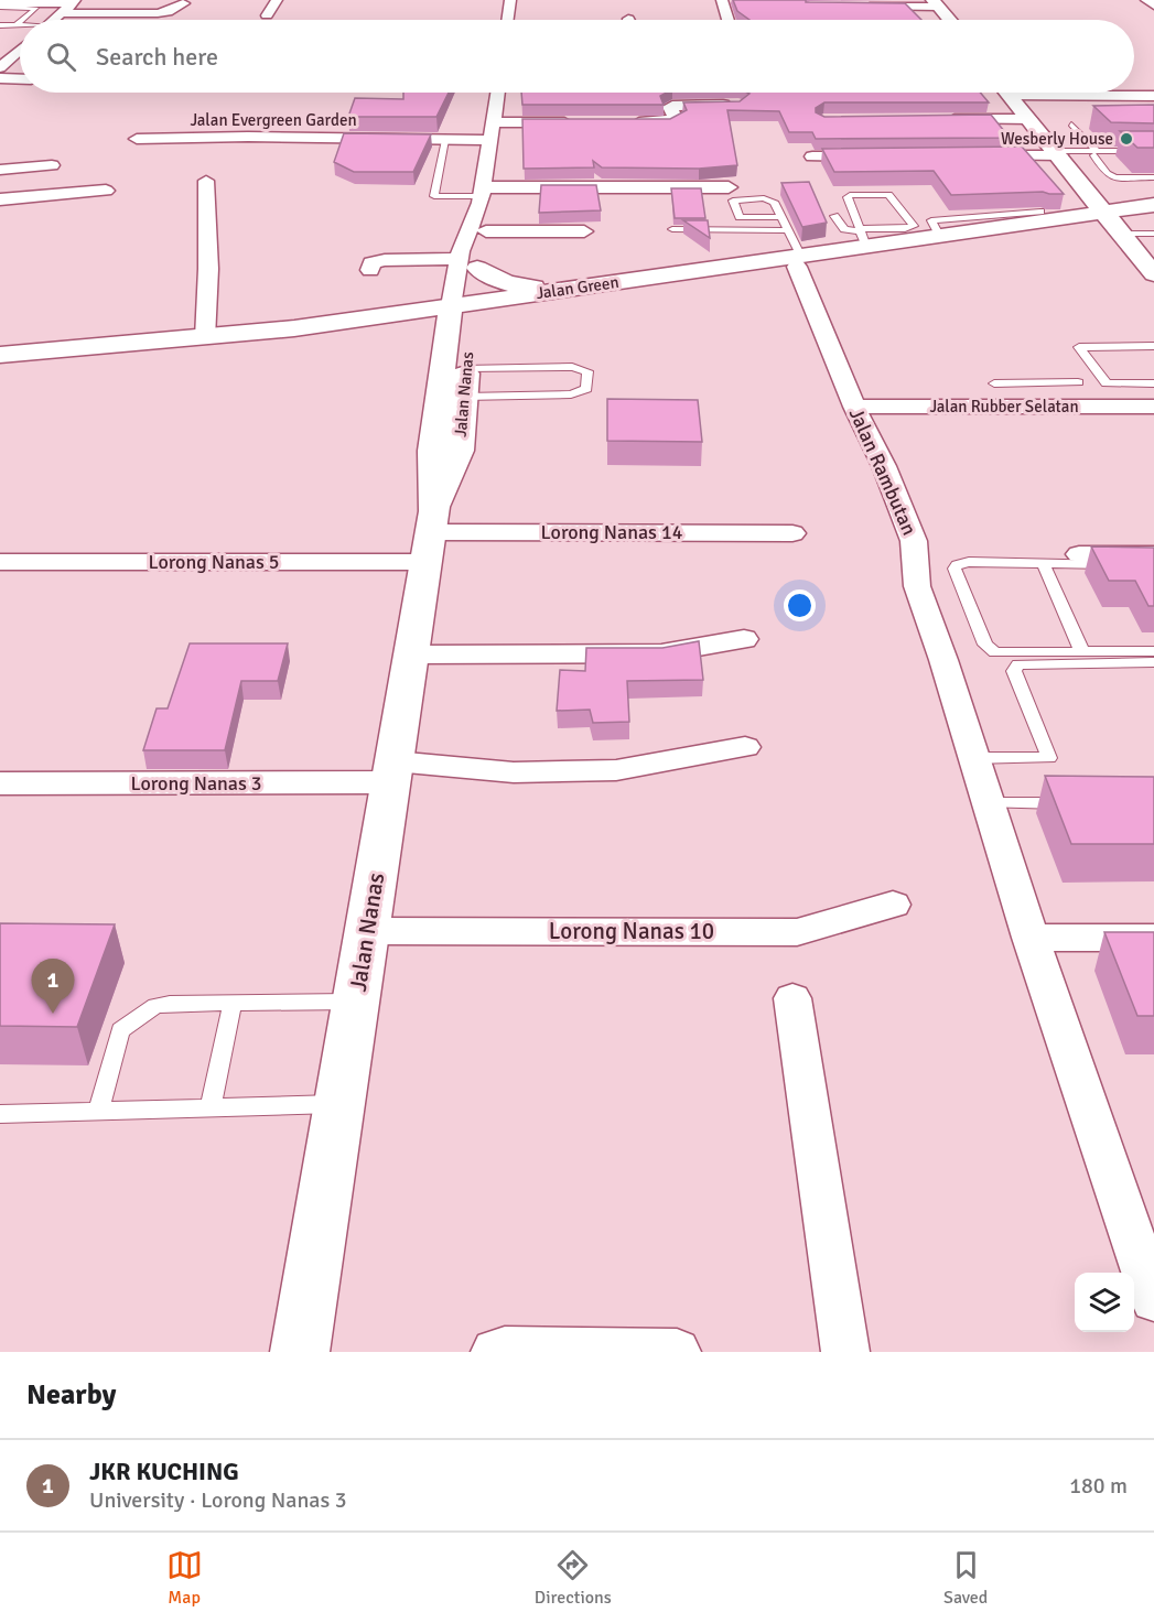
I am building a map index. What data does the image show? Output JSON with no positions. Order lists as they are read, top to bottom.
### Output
{
  "streets": {
    "main road": ["Jalan Green", "Jalan Nanas"],
    "street": [
      "Jalan Evergreen Garden",
      "Jalan Rubber Selatan",
      "Jalan Rambutan",
      "Lorong Nanas 14",
      "Lorong Nanas 5",
      "Lorong Nanas 3",
      "Lorong Nanas 10"
    ]
  },
  "crossings": [
    ["Jalan Green", "Jalan Nanas"],
    ["Jalan Green", "Jalan Rambutan"],
    ["Jalan Nanas", "Lorong Nanas 14"],
    ["Jalan Nanas", "Lorong Nanas 5"],
    ["Jalan Nanas", "Lorong Nanas 3"],
    ["Jalan Nanas", "Lorong Nanas 10"],
    ["Jalan Rubber Selatan", "Jalan Rambutan"],
    ["Lorong Nanas 14", "Lorong Nanas 5"]
  ],
  "places": ["Wesberly House"],
  "page": {
    "search": "Search here",
    "pins": "1",
    "heading": "Nearby",
    "list": [
      {
        "mark": "1",
        "name": "JKR KUCHING",
        "note": "University · Lorong Nanas 3",
        "value": "180 m"
      }
    ],
    "nav": ["Map", "Directions", "Saved"]
  }
}
